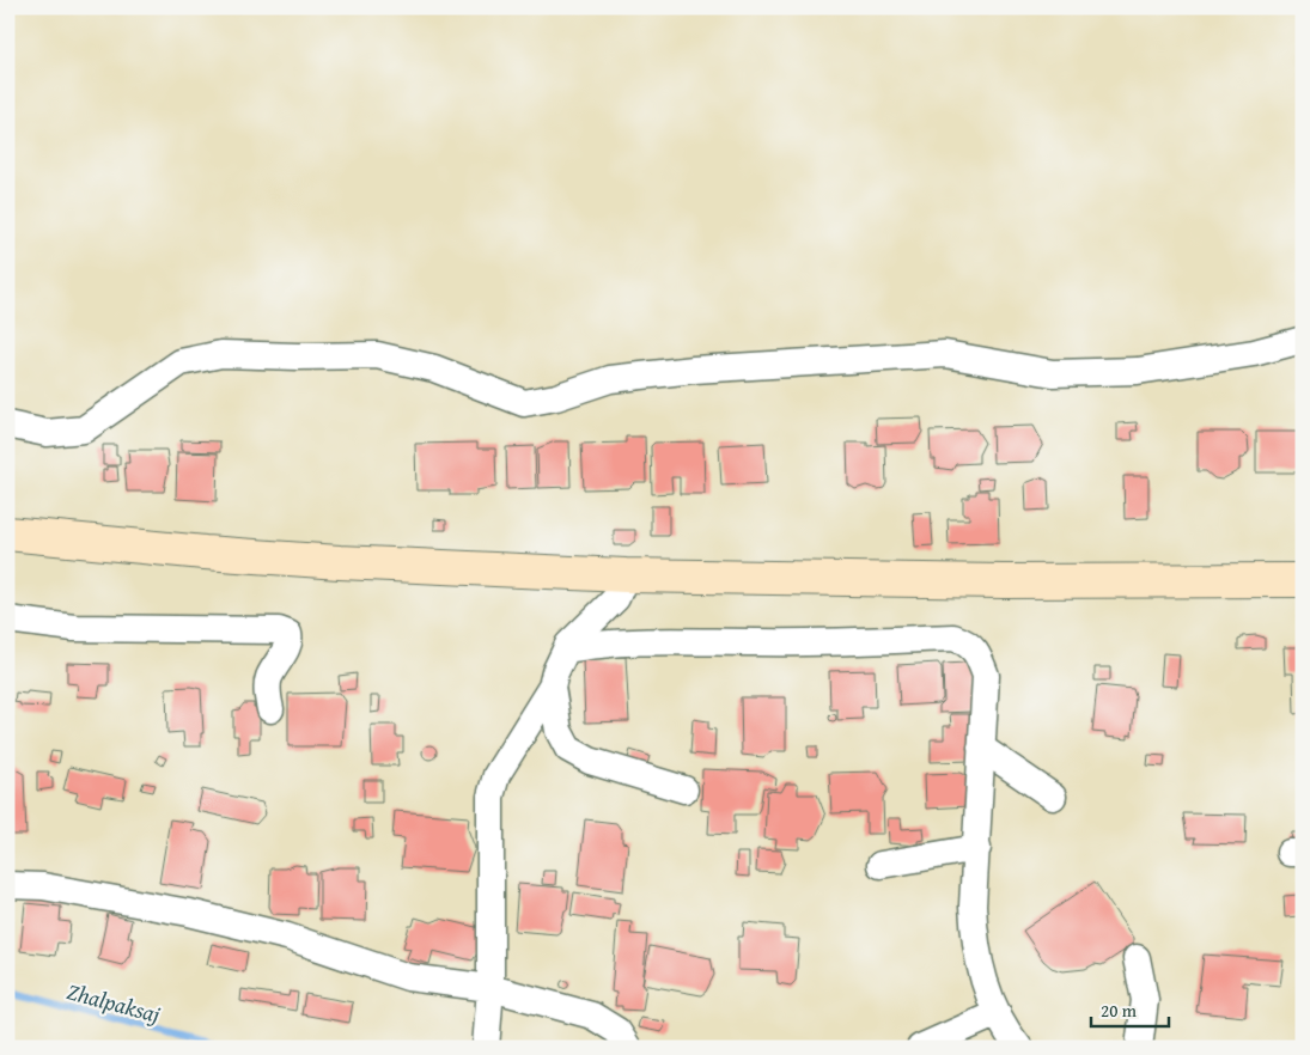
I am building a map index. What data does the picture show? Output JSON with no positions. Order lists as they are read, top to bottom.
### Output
{
  "water": ["Zhalpaksaj"],
  "scale_bar": "20 m"
}
